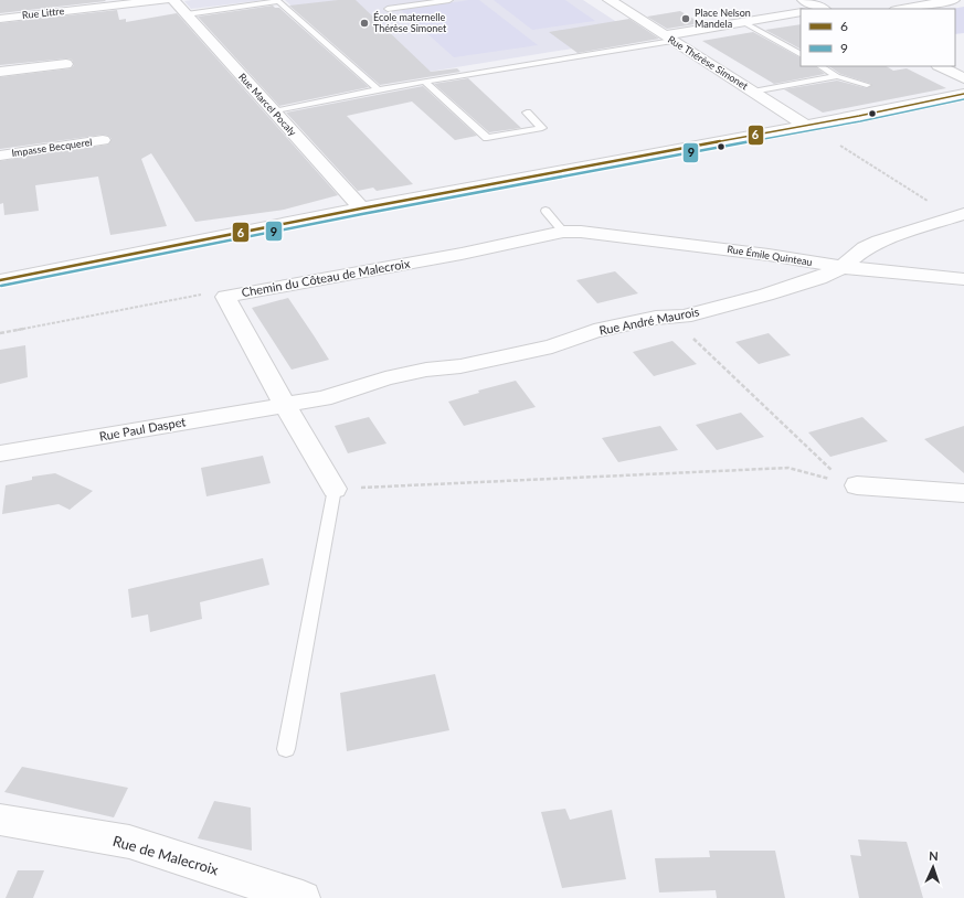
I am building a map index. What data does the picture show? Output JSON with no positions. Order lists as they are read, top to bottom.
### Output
{
  "streets": {
    "street": [
      "Rue Littre",
      "Rue Thérèse Simonet",
      "Rue Marcel Pocaly",
      "Impasse Becquerel",
      "Rue Émile Quinteau",
      "Chemin du Côteau de Malecroix",
      "Rue André Maurois",
      "Rue Paul Daspet",
      "Rue de Malecroix"
    ]
  },
  "crossings": [
    ["Rue Émile Quinteau", "Chemin du Côteau de Malecroix"],
    ["Rue Émile Quinteau", "Rue André Maurois"],
    ["Chemin du Côteau de Malecroix", "Rue André Maurois"],
    ["Chemin du Côteau de Malecroix", "Rue Paul Daspet"],
    ["Rue André Maurois", "Rue Paul Daspet"]
  ],
  "places": ["Place Nelson Mandela", "École maternelle Thérèse Simonet"],
  "lines": ["transit line 6", "transit line 9"],
  "legend": ["6", "9"],
  "north": "top"
}
